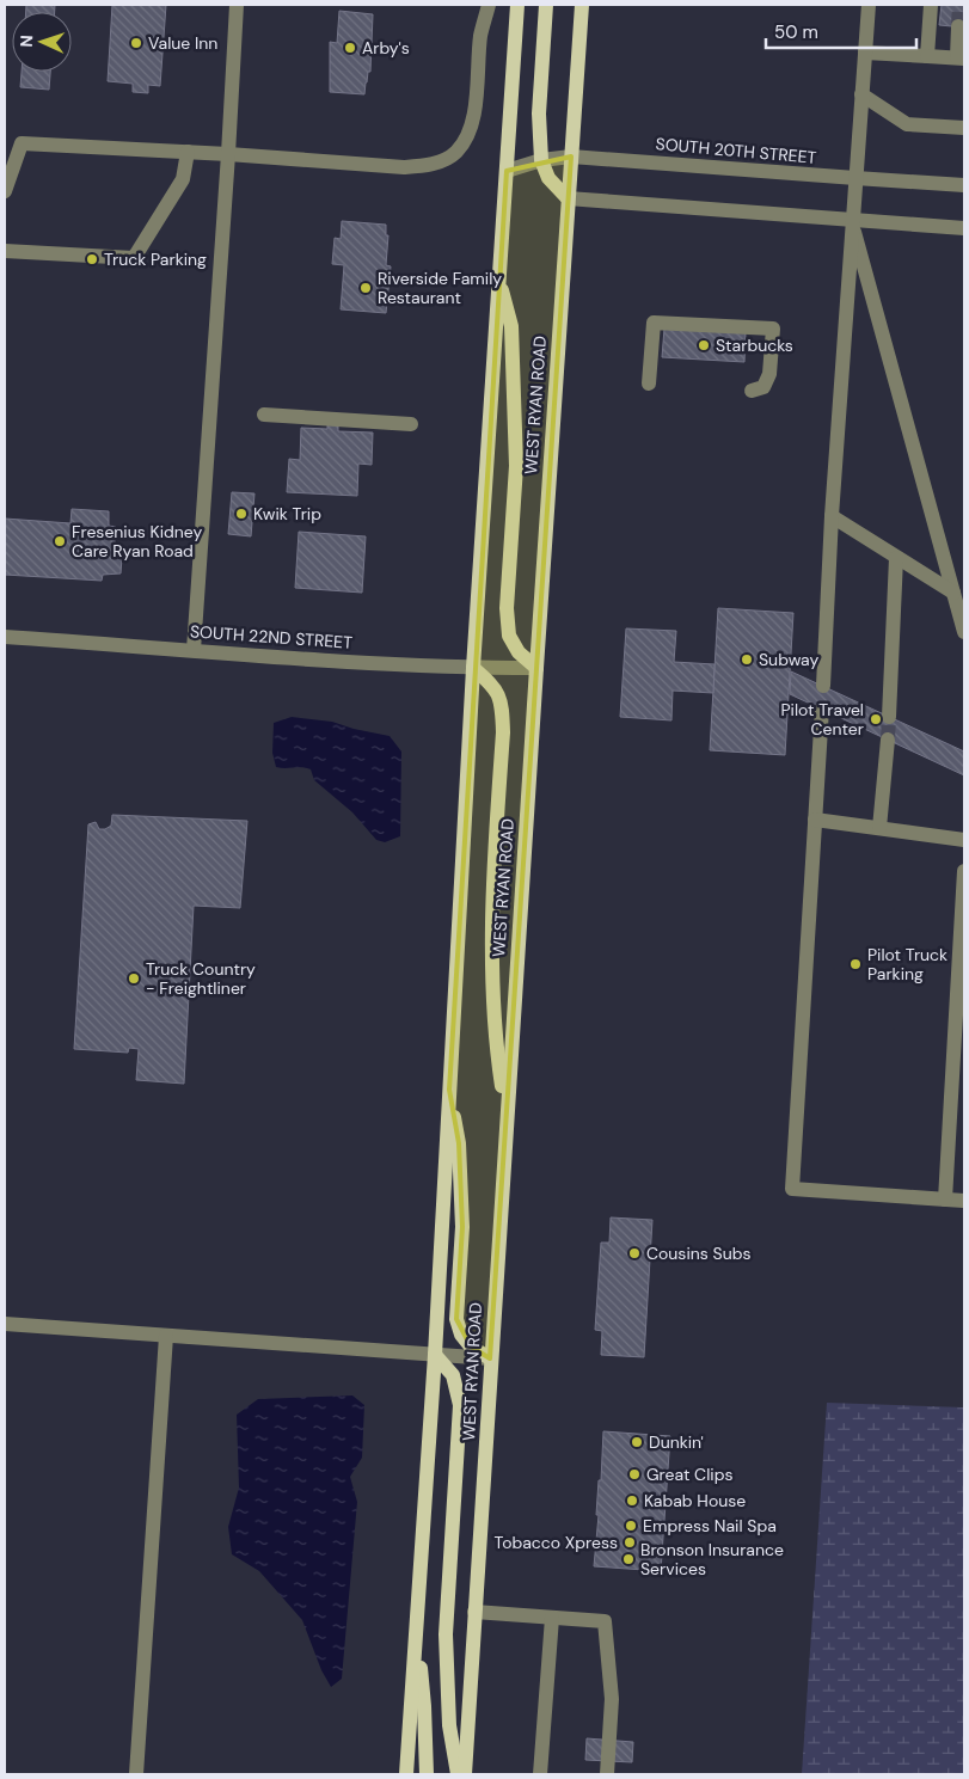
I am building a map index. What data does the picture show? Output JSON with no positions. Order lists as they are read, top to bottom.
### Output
{
  "streets": {
    "main road": ["WEST RYAN ROAD"],
    "street": ["SOUTH 20TH STREET", "SOUTH 22ND STREET"]
  },
  "crossings": [
    ["SOUTH 20TH STREET", "WEST RYAN ROAD"],
    ["WEST RYAN ROAD", "SOUTH 22ND STREET"]
  ],
  "places": [
    "Value Inn",
    "Arby's",
    "Truck Parking",
    "Riverside Family Restaurant",
    "Starbucks",
    "Kwik Trip",
    "Fresenius Kidney Care Ryan Road",
    "Subway",
    "Pilot Travel Center",
    "Pilot Truck Parking",
    "Truck Country - Freightliner",
    "Cousins Subs",
    "Dunkin'",
    "Great Clips",
    "Kabab House",
    "Empress Nail Spa",
    "Tobacco Xpress",
    "Bronson Insurance Services"
  ],
  "scale_bar": "50 m",
  "north": "left"
}
